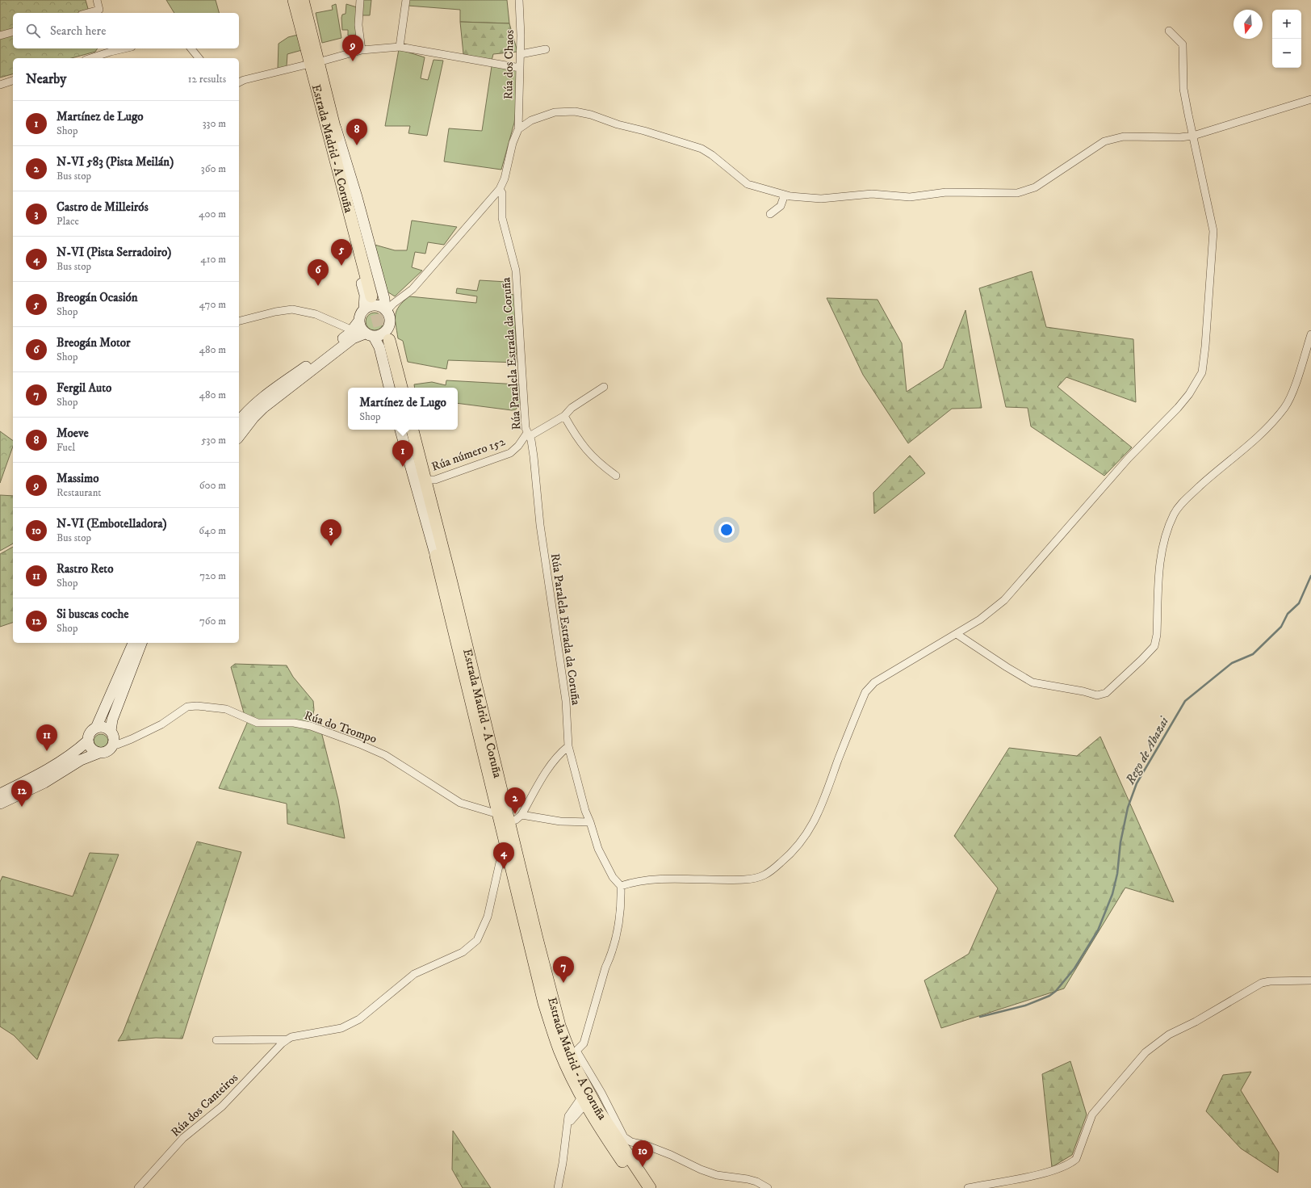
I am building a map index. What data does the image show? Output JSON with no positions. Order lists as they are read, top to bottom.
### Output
{
  "streets": {
    "highway": ["Estrada Madrid - A Coruña"],
    "street": [
      "Rúa dos Chaos",
      "Rúa Paralela Estrada da Coruña",
      "Rúa número 152",
      "Rúa do Trompo",
      "Rúa dos Canteiros"
    ]
  },
  "crossings": [
    ["Estrada Madrid - A Coruña", "Rúa do Trompo"],
    ["Rúa Paralela Estrada da Coruña", "Rúa número 152"]
  ],
  "water": ["Rego de Abazai"],
  "north": "bottom",
  "page": {
    "map_buttons": ["+", "−"],
    "search": "Search here",
    "pins": [
      "9",
      "8",
      "5",
      "6",
      "1",
      "3",
      "11",
      "12",
      "2",
      "4",
      "7",
      "10"
    ],
    "heading": ["Nearby", "12 results"],
    "list": [
      {
        "mark": "1",
        "name": "Martínez de Lugo",
        "note": "Shop",
        "value": "330 m"
      },
      {
        "mark": "2",
        "name": "N-VI 583 (Pista Meilán)",
        "note": "Bus stop",
        "value": "360 m"
      },
      {
        "mark": "3",
        "name": "Castro de Milleirós",
        "note": "Place",
        "value": "400 m"
      },
      {
        "mark": "4",
        "name": "N-VI (Pista Serradoiro)",
        "note": "Bus stop",
        "value": "410 m"
      },
      {
        "mark": "5",
        "name": "Breogán Ocasión",
        "note": "Shop",
        "value": "470 m"
      },
      {
        "mark": "6",
        "name": "Breogán Motor",
        "note": "Shop",
        "value": "480 m"
      },
      {
        "mark": "7",
        "name": "Fergil Auto",
        "note": "Shop",
        "value": "480 m"
      },
      {
        "mark": "8",
        "name": "Moeve",
        "note": "Fuel",
        "value": "530 m"
      },
      {
        "mark": "9",
        "name": "Massimo",
        "note": "Restaurant",
        "value": "600 m"
      },
      {
        "mark": "10",
        "name": "N-VI (Embotelladora)",
        "note": "Bus stop",
        "value": "640 m"
      },
      {
        "mark": "11",
        "name": "Rastro Reto",
        "note": "Shop",
        "value": "720 m"
      },
      {
        "mark": "12",
        "name": "Si buscas coche",
        "note": "Shop",
        "value": "760 m"
      }
    ],
    "popup": ["Martínez de Lugo", "Shop"]
  }
}
